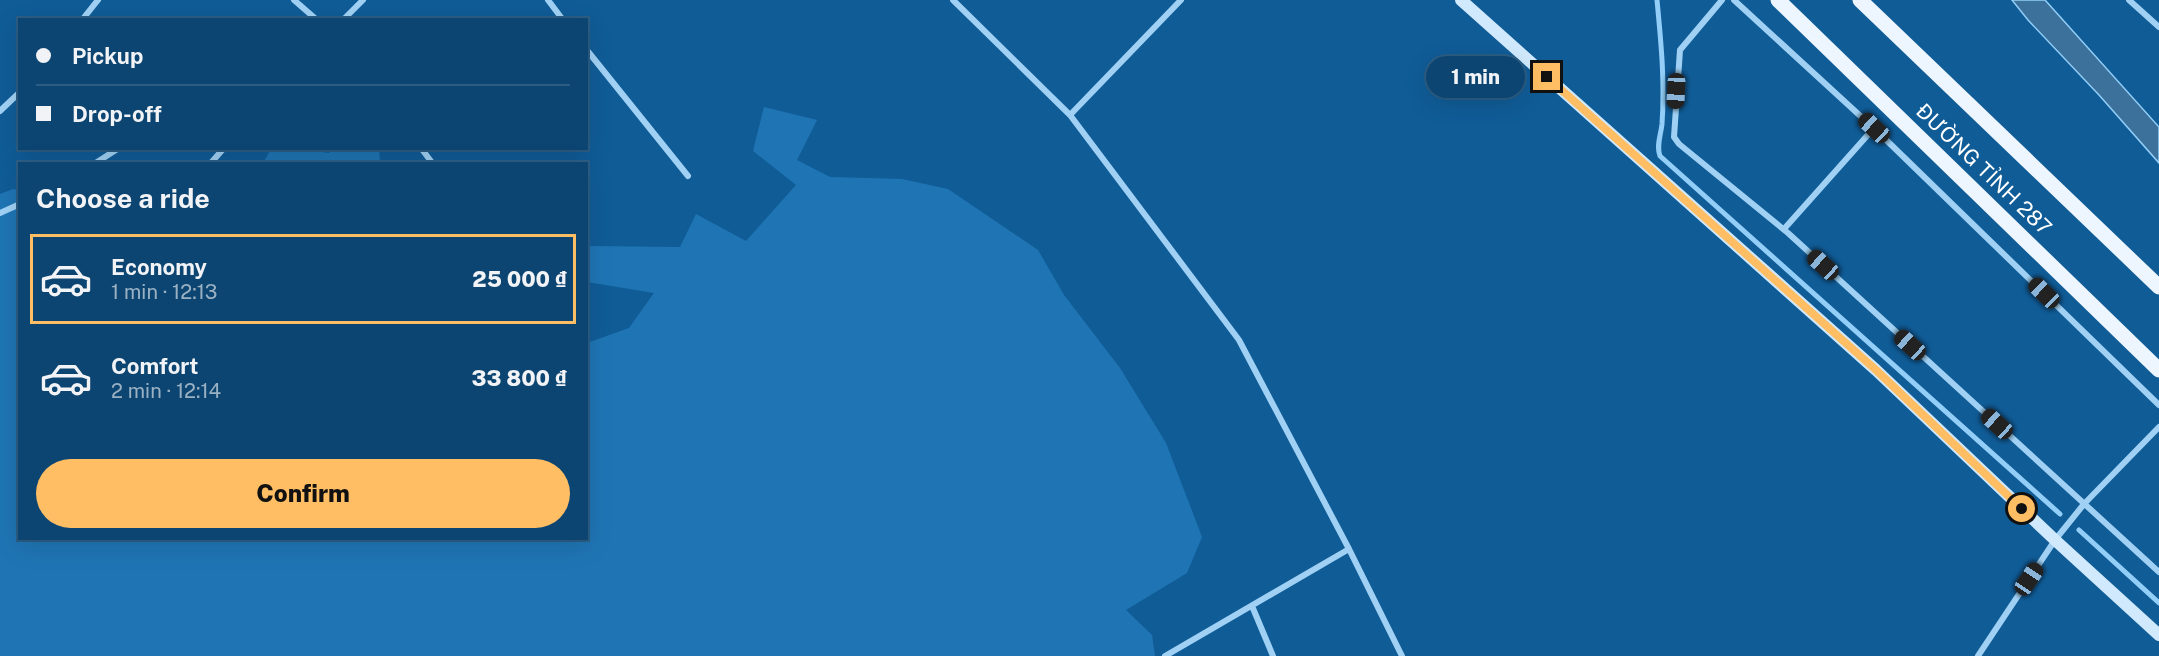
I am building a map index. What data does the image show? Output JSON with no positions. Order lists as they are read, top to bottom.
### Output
{
  "streets": {
    "main road": ["ĐƯỜNG TỈNH 287"]
  },
  "page": {
    "banner": ["Pickup", "Drop-off"],
    "bubble": "1 min",
    "heading": "Choose a ride",
    "list": [
      {
        "name": "Economy",
        "note": "1 min · 12:13",
        "value": "25 000 ₫"
      },
      {
        "name": "Comfort",
        "note": "2 min · 12:14",
        "value": "33 800 ₫"
      }
    ],
    "buttons": "Confirm"
  }
}
